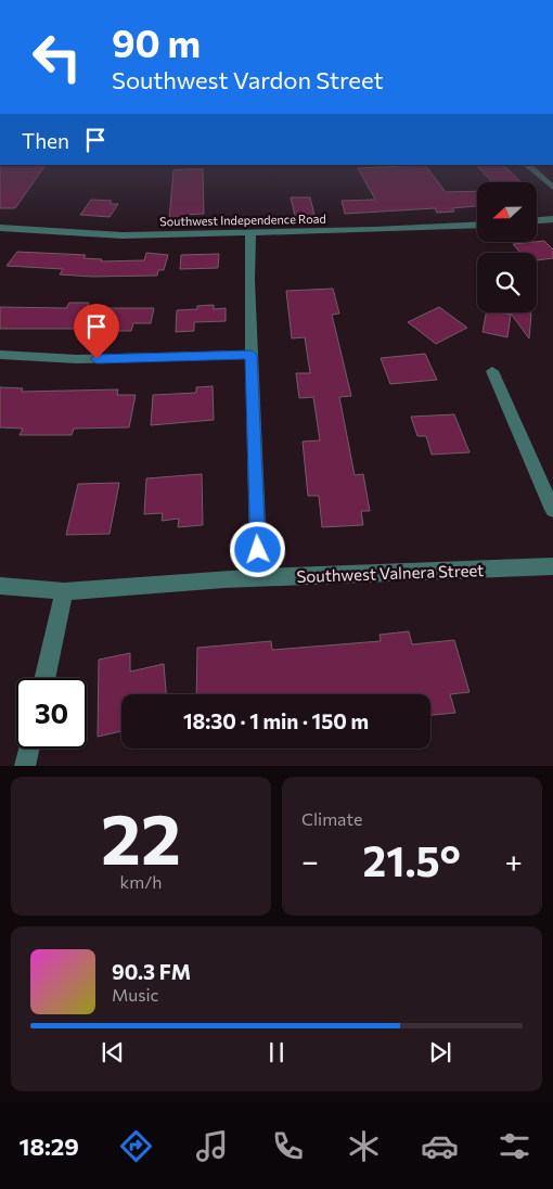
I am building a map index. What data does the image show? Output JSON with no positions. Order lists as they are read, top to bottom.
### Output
{
  "streets": {
    "street": ["Southwest Independence Road", "Southwest Valnera Street"]
  },
  "north": "left",
  "page": {
    "turn": ["90 m", "Southwest Vardon Street"],
    "then": "Then",
    "limit": "30",
    "trip": "18:30 · 1 min · 150 m",
    "tile": [
      ["22", "km/h"],
      "Climate"
    ],
    "heat": ["−", "21.5°", "+"],
    "song": ["90.3 FM", "Music"],
    "tabs": "18:29"
  }
}
